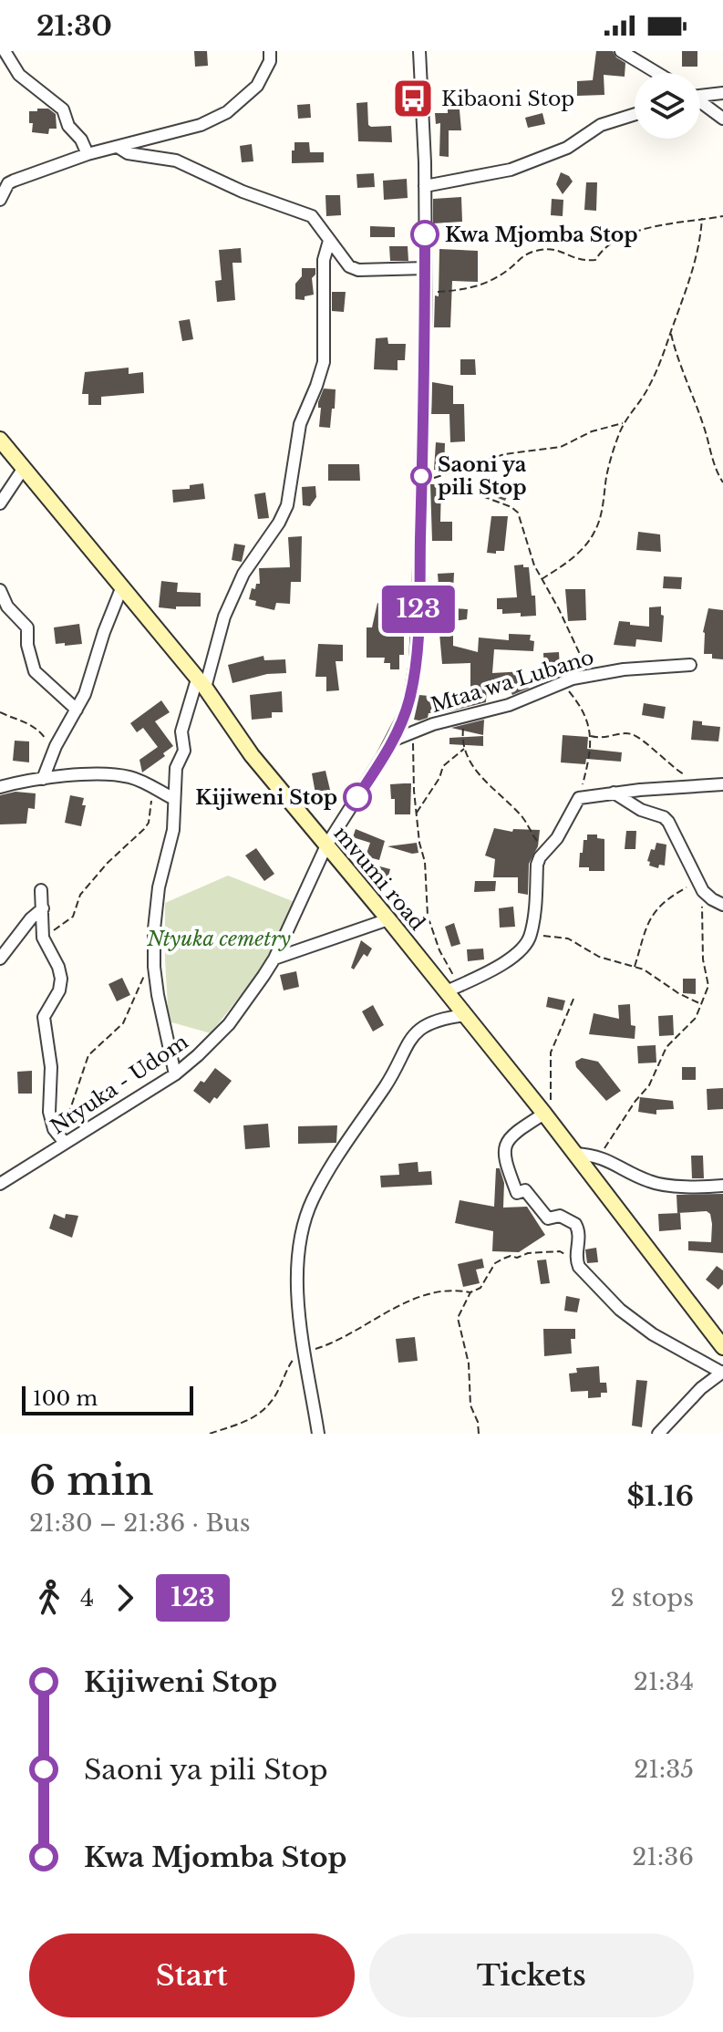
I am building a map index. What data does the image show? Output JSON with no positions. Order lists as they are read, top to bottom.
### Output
{
  "streets": {
    "street": ["Mtaa wa Lubano", "mvumi road", "Ntyuka - Udom"]
  },
  "crossings": [
    ["Mtaa wa Lubano", "Ntyuka - Udom"],
    ["mvumi road", "Ntyuka - Udom"]
  ],
  "parks": ["Ntyuka cemetry"],
  "places": {
    "bus stop": ["Kibaoni Stop"],
    "other": ["Kwa Mjomba Stop", "Saoni ya pili Stop", "Kijiweni Stop"]
  },
  "lines": ["bus line 123"],
  "scale_bar": "100 m",
  "page": {
    "status": "21:30",
    "on_map": "123",
    "scale": "100 m",
    "heading": ["6 min", "21:30 – 21:36 · Bus", "$1.16"],
    "legs": ["4", "123", "2 stops"],
    "list": [
      {
        "name": "Kijiweni Stop",
        "value": "21:34"
      },
      {
        "name": "Saoni ya pili Stop",
        "value": "21:35"
      },
      {
        "name": "Kwa Mjomba Stop",
        "value": "21:36"
      }
    ],
    "buttons": ["Start", "Tickets"]
  }
}
